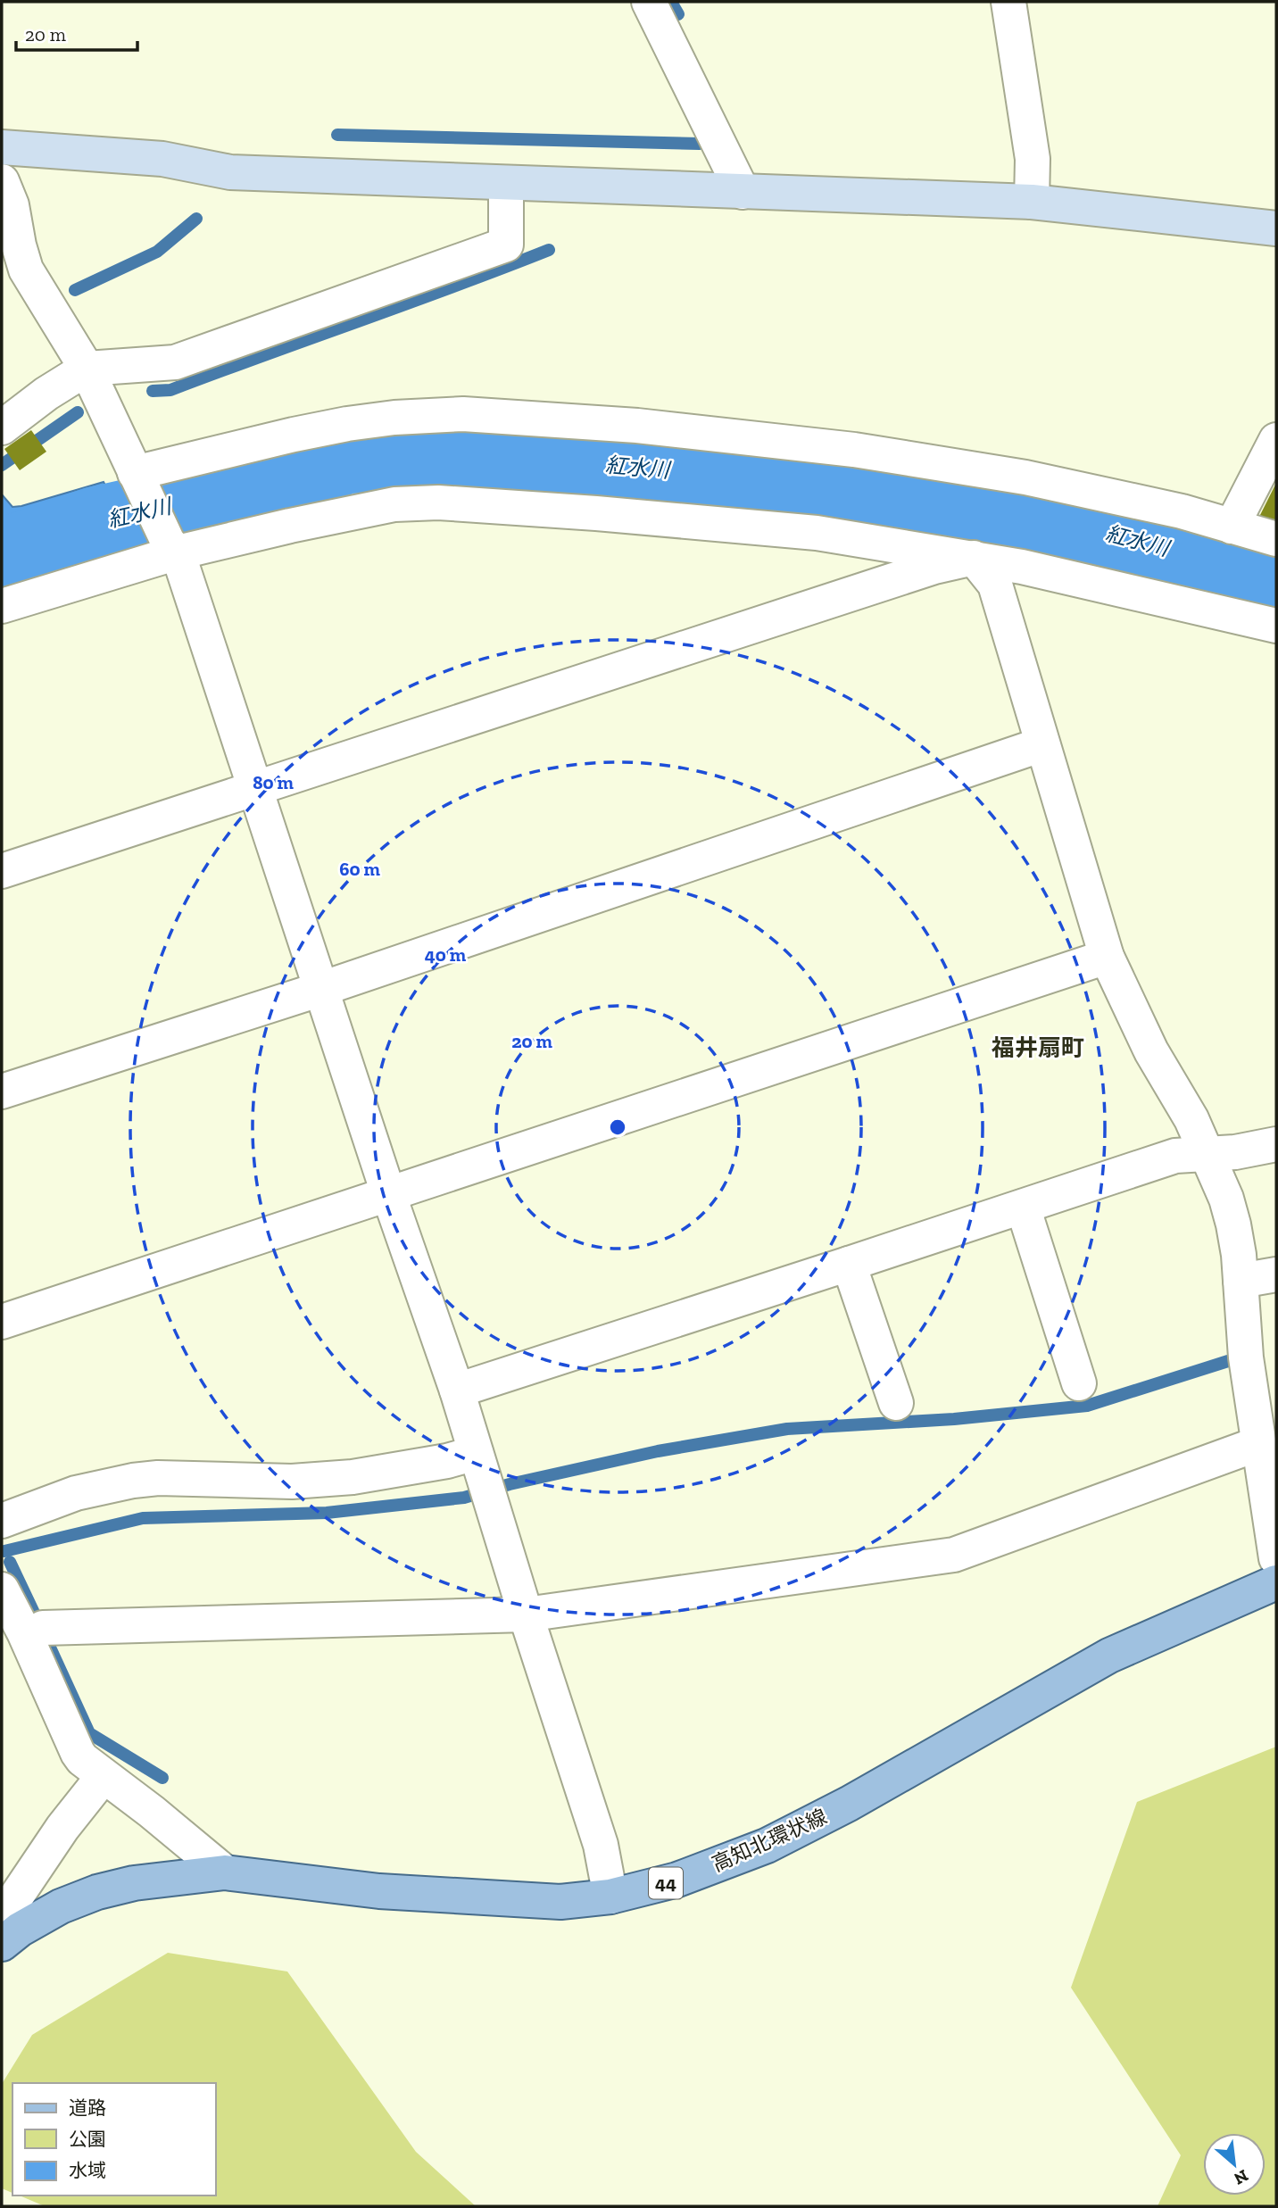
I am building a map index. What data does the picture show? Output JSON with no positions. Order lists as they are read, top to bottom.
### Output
{
  "streets": {
    "main road": ["高知北環状線", "44"]
  },
  "districts": ["福井扇町"],
  "water": ["紅水川"],
  "legend": ["道路", "公園", "水域"],
  "scale_bar": "20 m",
  "north": "bottom right",
  "rings": [
    "80 m",
    "60 m",
    "40 m",
    "20 m"
  ]
}
